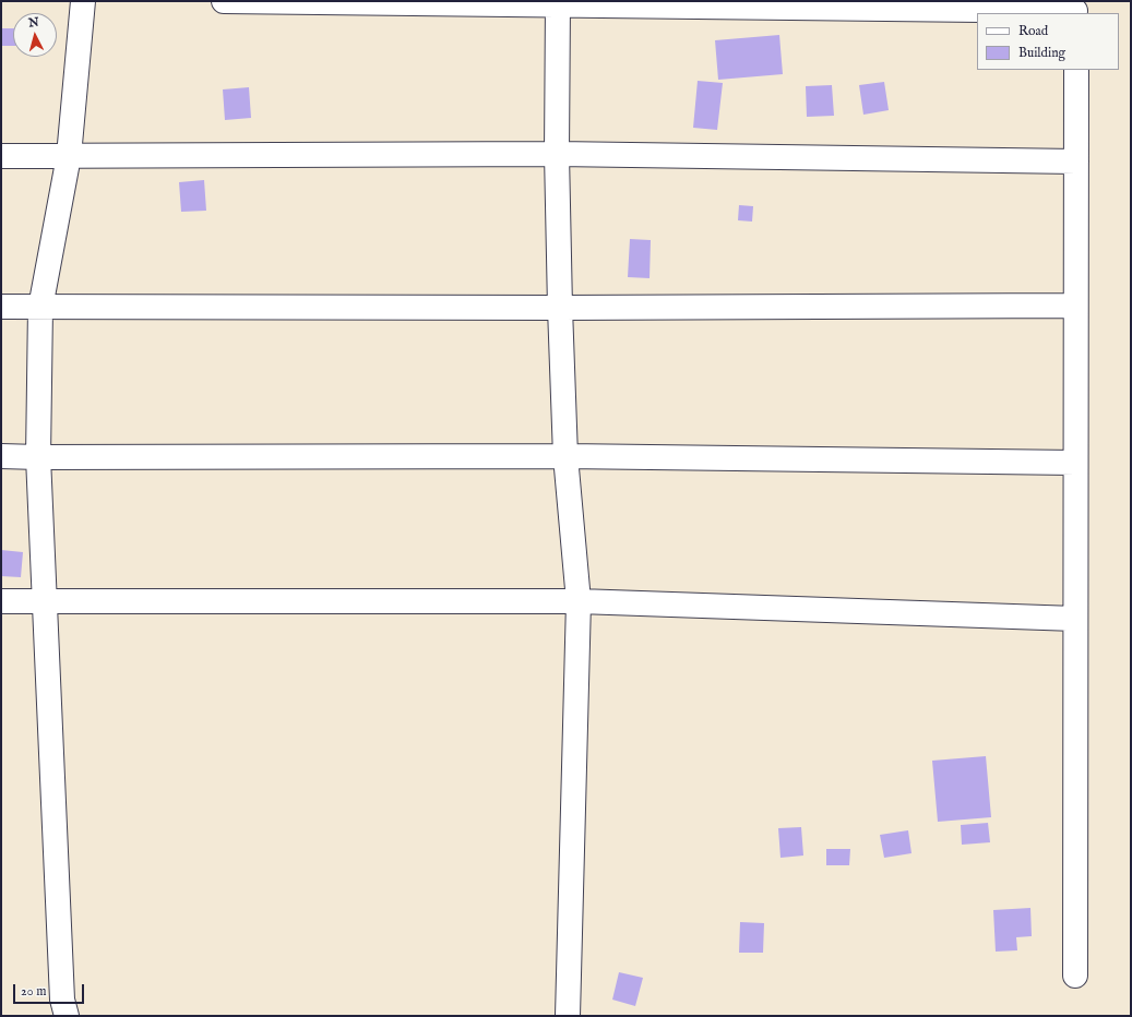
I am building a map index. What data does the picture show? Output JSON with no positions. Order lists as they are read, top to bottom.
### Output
{
  "legend": ["Road", "Building"],
  "scale_bar": "20 m",
  "north": "top"
}
